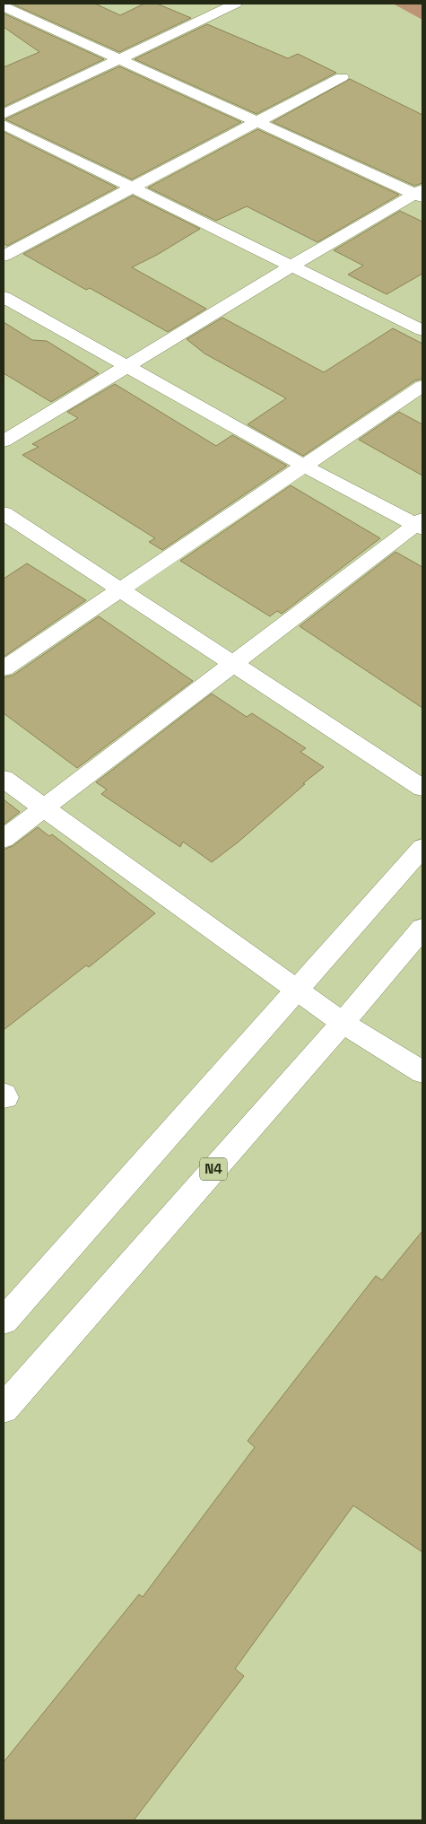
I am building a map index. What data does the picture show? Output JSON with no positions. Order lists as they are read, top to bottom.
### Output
{
  "streets": {
    "main road": ["N4"]
  }
}
